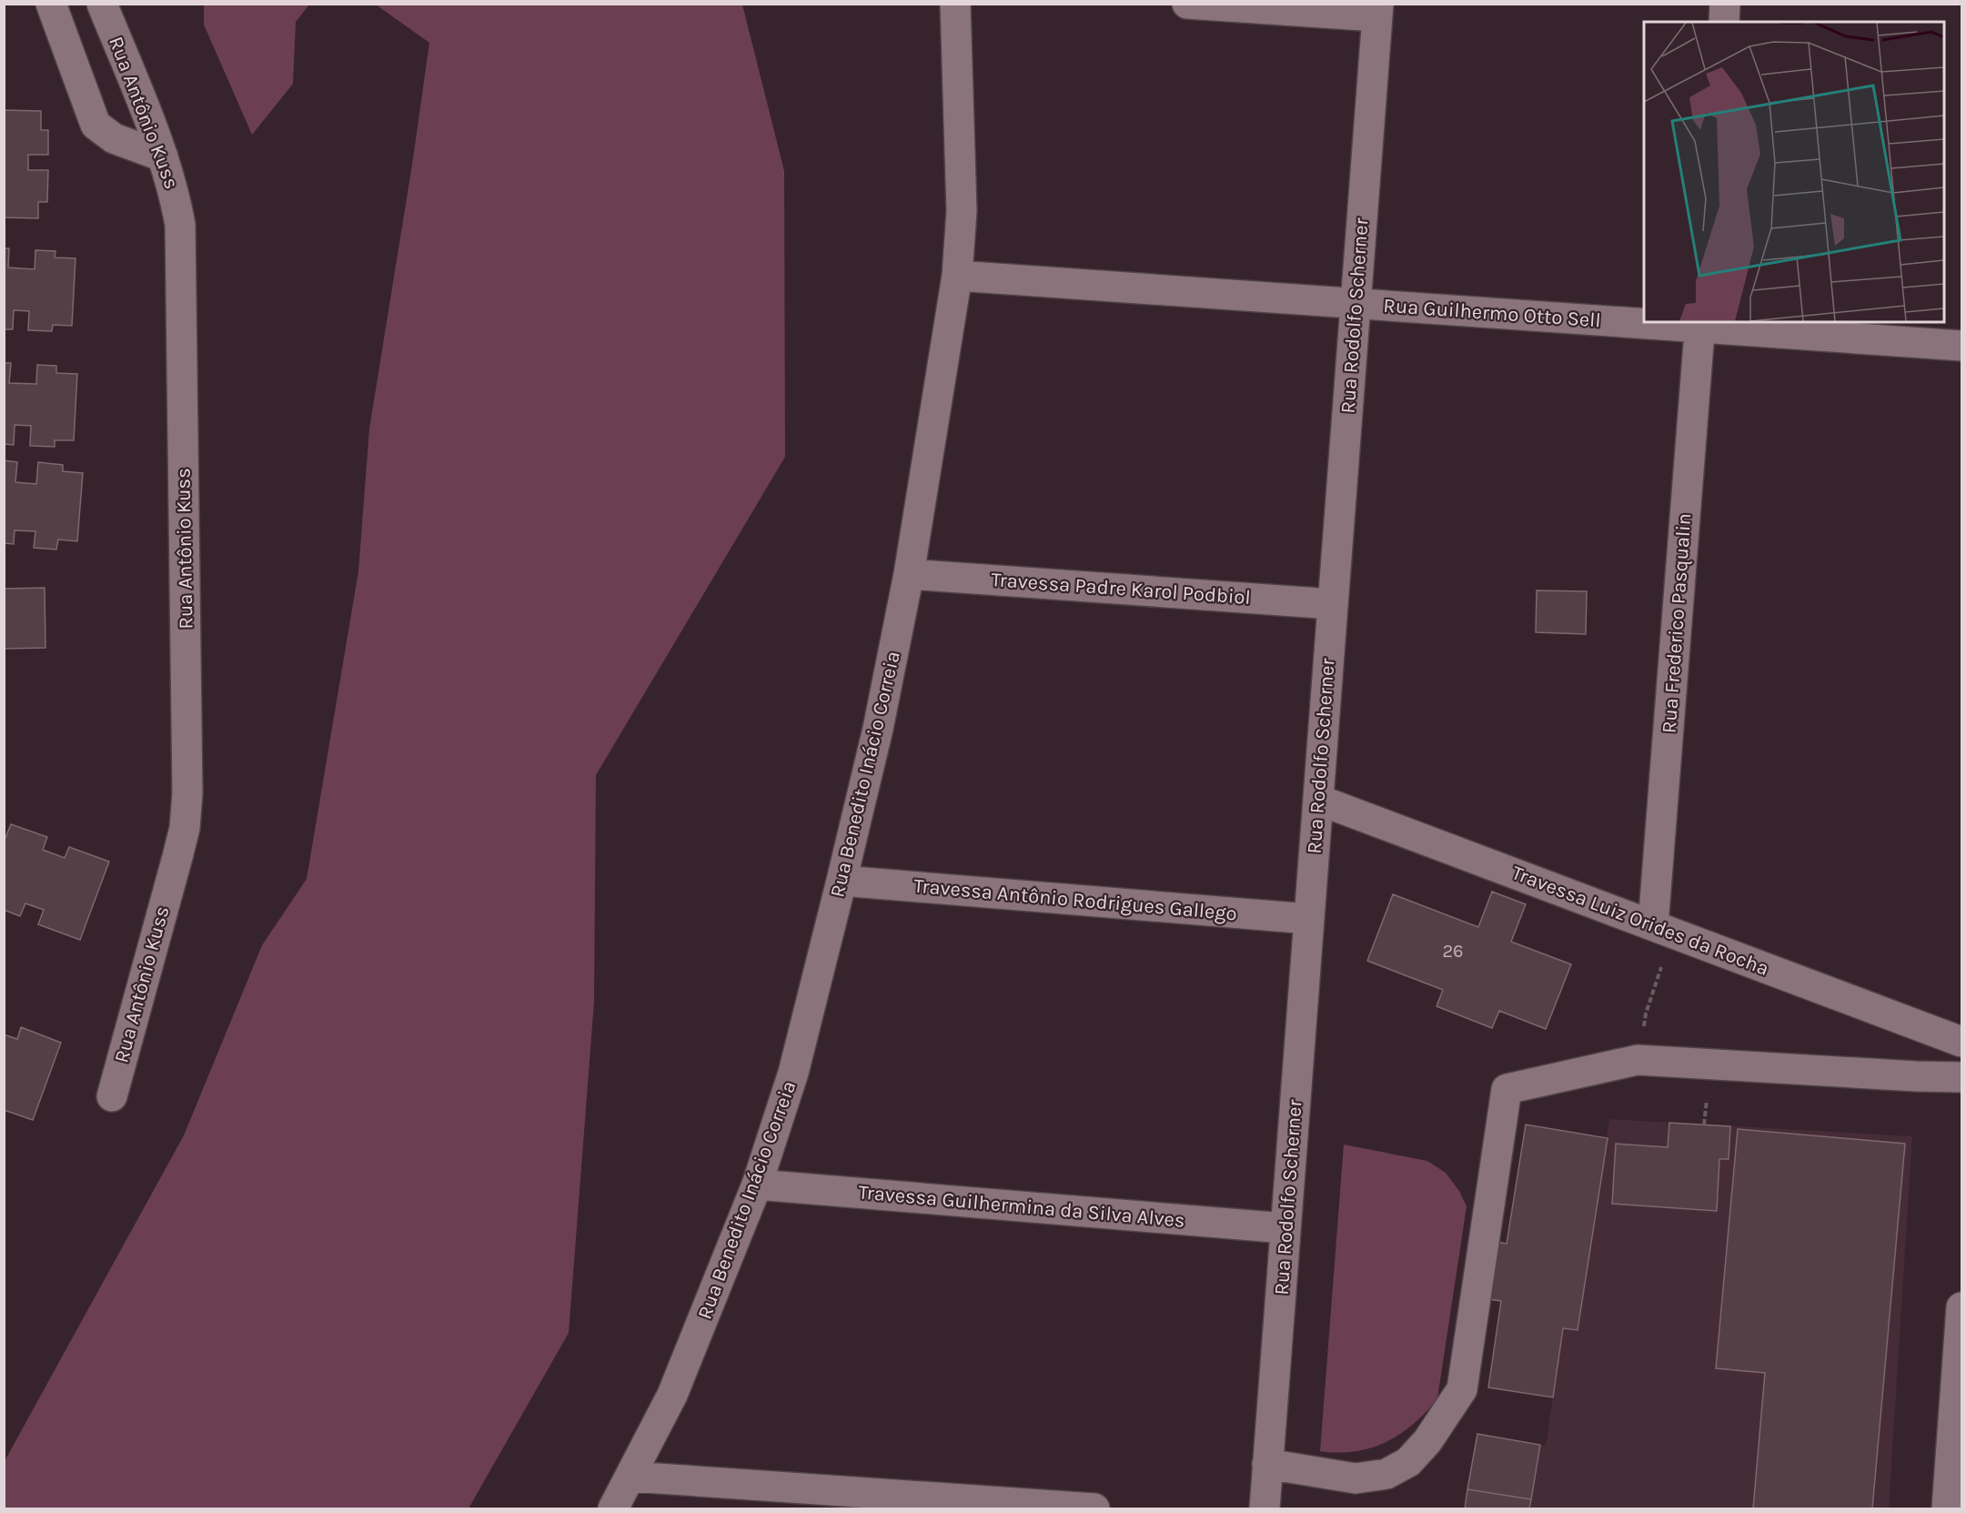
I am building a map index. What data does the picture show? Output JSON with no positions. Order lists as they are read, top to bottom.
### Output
{
  "streets": {
    "street": [
      "Rua Antônio Kuss",
      "Rua Guilhermo Otto Sell",
      "Rua Rodolfo Scherner",
      "Travessa Padre Karol Podbiol",
      "Rua Frederico Pasqualin",
      "Rua Benedito Inácio Correia",
      "Travessa Antônio Rodrigues Gallego",
      "Travessa Luiz Orides da Rocha",
      "Travessa Guilhermina da Silva Alves"
    ]
  },
  "crossings": [
    ["Rua Guilhermo Otto Sell", "Rua Rodolfo Scherner"],
    ["Rua Guilhermo Otto Sell", "Rua Frederico Pasqualin"],
    ["Rua Guilhermo Otto Sell", "Rua Benedito Inácio Correia"],
    ["Rua Rodolfo Scherner", "Travessa Padre Karol Podbiol"],
    ["Rua Rodolfo Scherner", "Travessa Antônio Rodrigues Gallego"],
    ["Rua Rodolfo Scherner", "Travessa Luiz Orides da Rocha"],
    ["Rua Rodolfo Scherner", "Travessa Guilhermina da Silva Alves"],
    ["Travessa Padre Karol Podbiol", "Rua Benedito Inácio Correia"],
    ["Rua Frederico Pasqualin", "Travessa Luiz Orides da Rocha"],
    ["Rua Benedito Inácio Correia", "Travessa Antônio Rodrigues Gallego"],
    ["Rua Benedito Inácio Correia", "Travessa Guilhermina da Silva Alves"]
  ],
  "house_numbers": ["26"]
}
